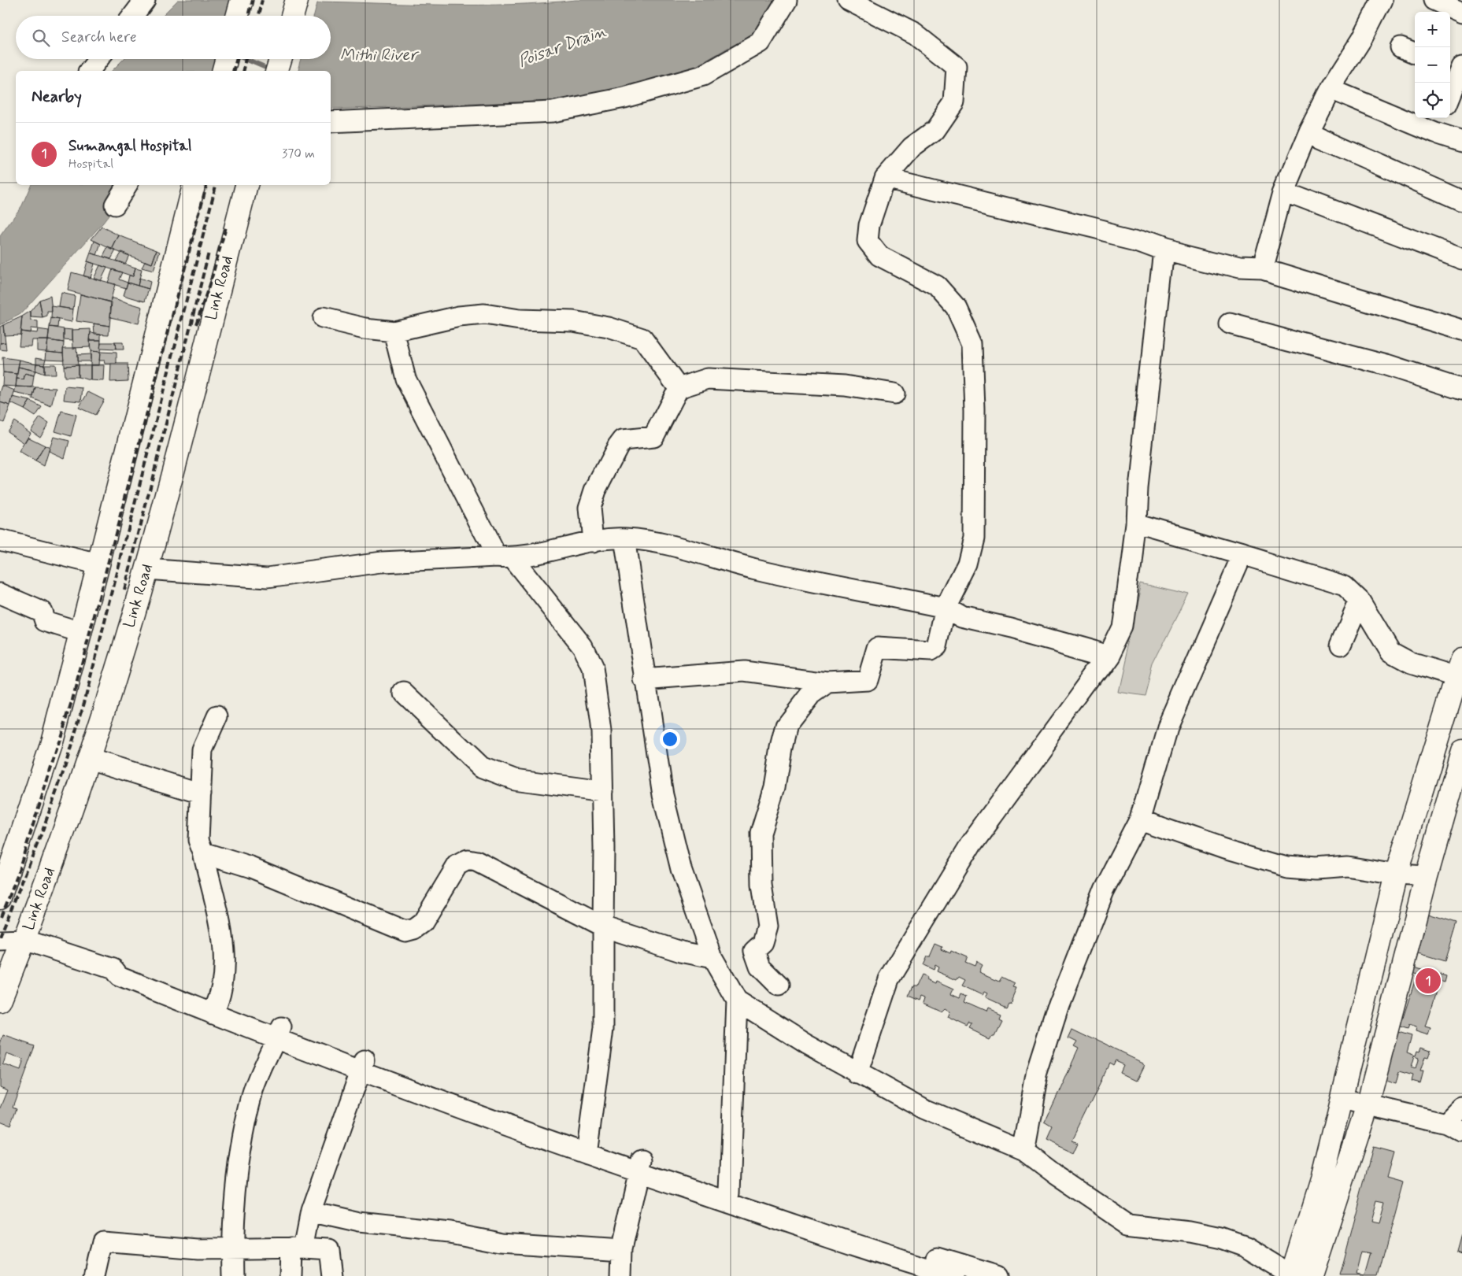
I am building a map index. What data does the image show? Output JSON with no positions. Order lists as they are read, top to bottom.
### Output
{
  "streets": {
    "main road": ["Link Road"]
  },
  "water": ["Poisar Drain", "Mithi River"],
  "page": {
    "map_buttons": ["+", "−"],
    "search": "Search here",
    "heading": "Nearby",
    "list": [
      {
        "mark": "1",
        "name": "Sumangal Hospital",
        "note": "Hospital",
        "value": "370 m"
      }
    ],
    "pins": "1"
  }
}
